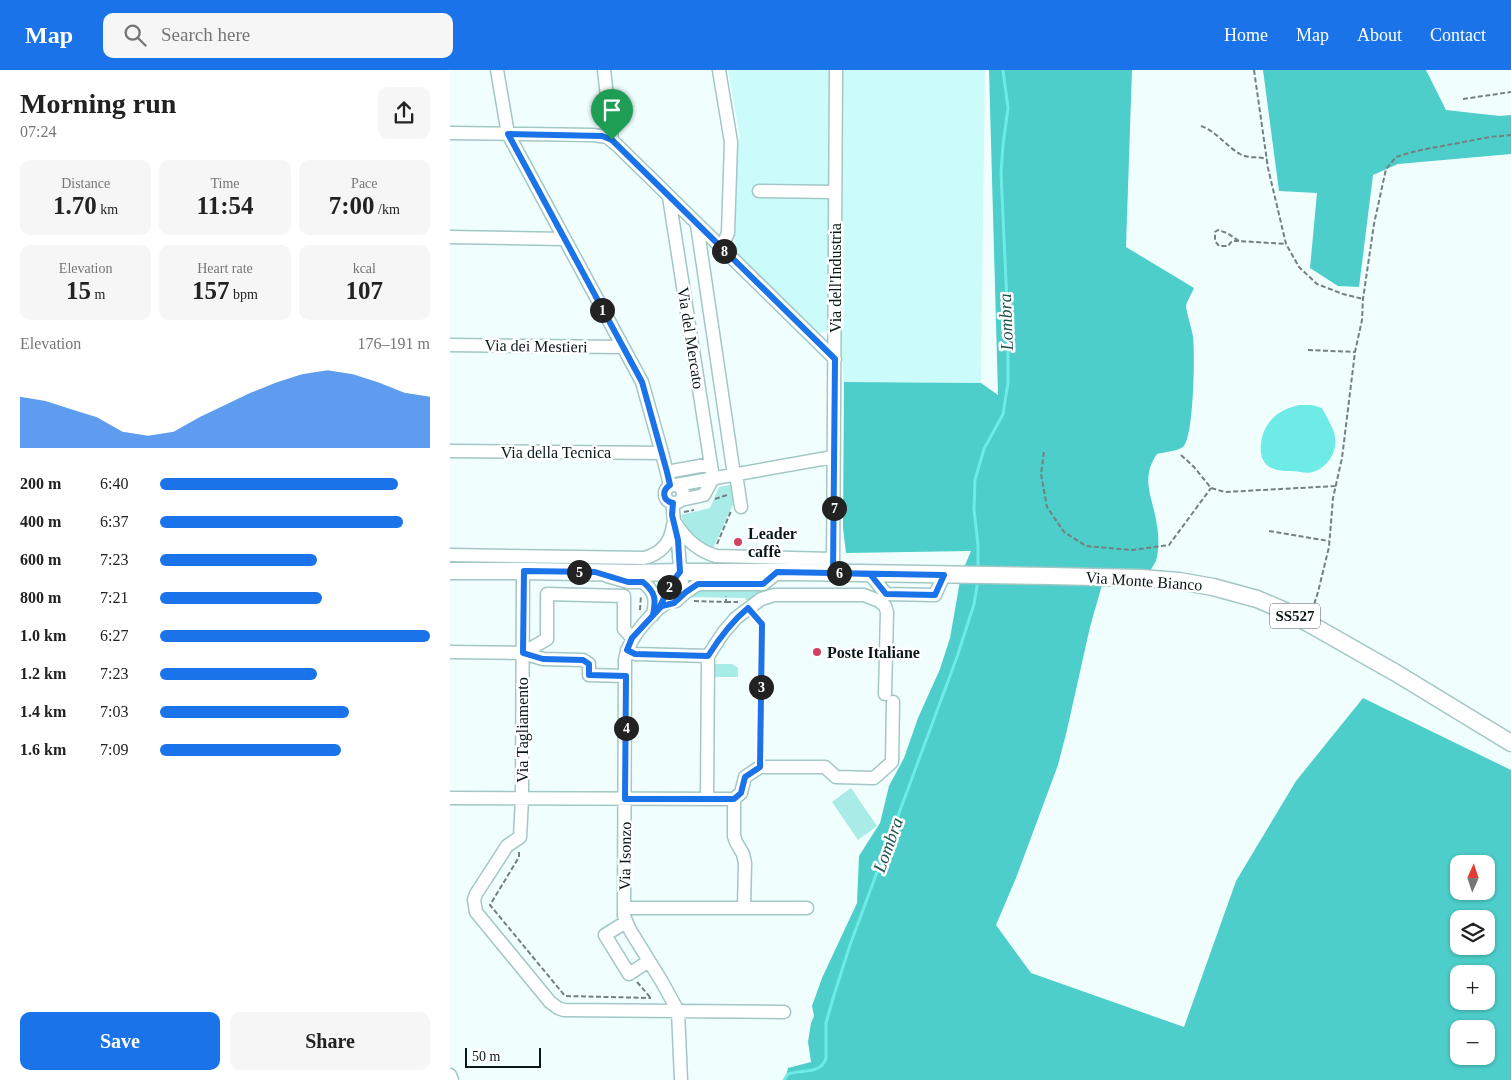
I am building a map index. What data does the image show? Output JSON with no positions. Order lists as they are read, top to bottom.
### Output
{
  "streets": {
    "main road": ["Via Monte Bianco", "SS527"],
    "street": [
      "Via dell'Industria",
      "Via del Mercato",
      "Via dei Mestieri",
      "Via della Tecnica",
      "Via Tagliamento",
      "Via Isonzo"
    ]
  },
  "crossings": [
    ["Via dell'Industria", "Via Monte Bianco"],
    ["Via dell'Industria", "SS527"],
    ["Via Monte Bianco", "SS527"],
    ["SS527", "Via Tagliamento"],
    ["SS527", "Via Isonzo"]
  ],
  "water": ["Lombra"],
  "places": ["Leader caffè", "Poste Italiane"],
  "scale_bar": "50 m",
  "north": "top",
  "page": {
    "header": "Map",
    "search": "Search here",
    "nav": [
      "Home",
      "Map",
      "About",
      "Contact"
    ],
    "heading": ["Morning run", "07:24"],
    "stats": [
      ["Distance", "1.70 km"],
      ["Time", "11:54"],
      ["Pace", "7:00 /km"],
      ["Elevation", "15 m"],
      ["Heart rate", "157 bpm"],
      ["kcal", "107"]
    ],
    "pins": [
      "8",
      "1",
      "7",
      "5",
      "6",
      "2",
      "3",
      "4"
    ],
    "chart": ["Elevation", "176–191 m"],
    "list": [
      {
        "name": "200 m",
        "note": "6:40"
      },
      {
        "name": "400 m",
        "note": "6:37"
      },
      {
        "name": "600 m",
        "note": "7:23"
      },
      {
        "name": "800 m",
        "note": "7:21"
      },
      {
        "name": "1.0 km",
        "note": "6:27"
      },
      {
        "name": "1.2 km",
        "note": "7:23"
      },
      {
        "name": "1.4 km",
        "note": "7:03"
      },
      {
        "name": "1.6 km",
        "note": "7:09"
      }
    ],
    "map_buttons": ["+", "−"],
    "buttons": ["Save", "Share"],
    "scale": "50 m"
  }
}
